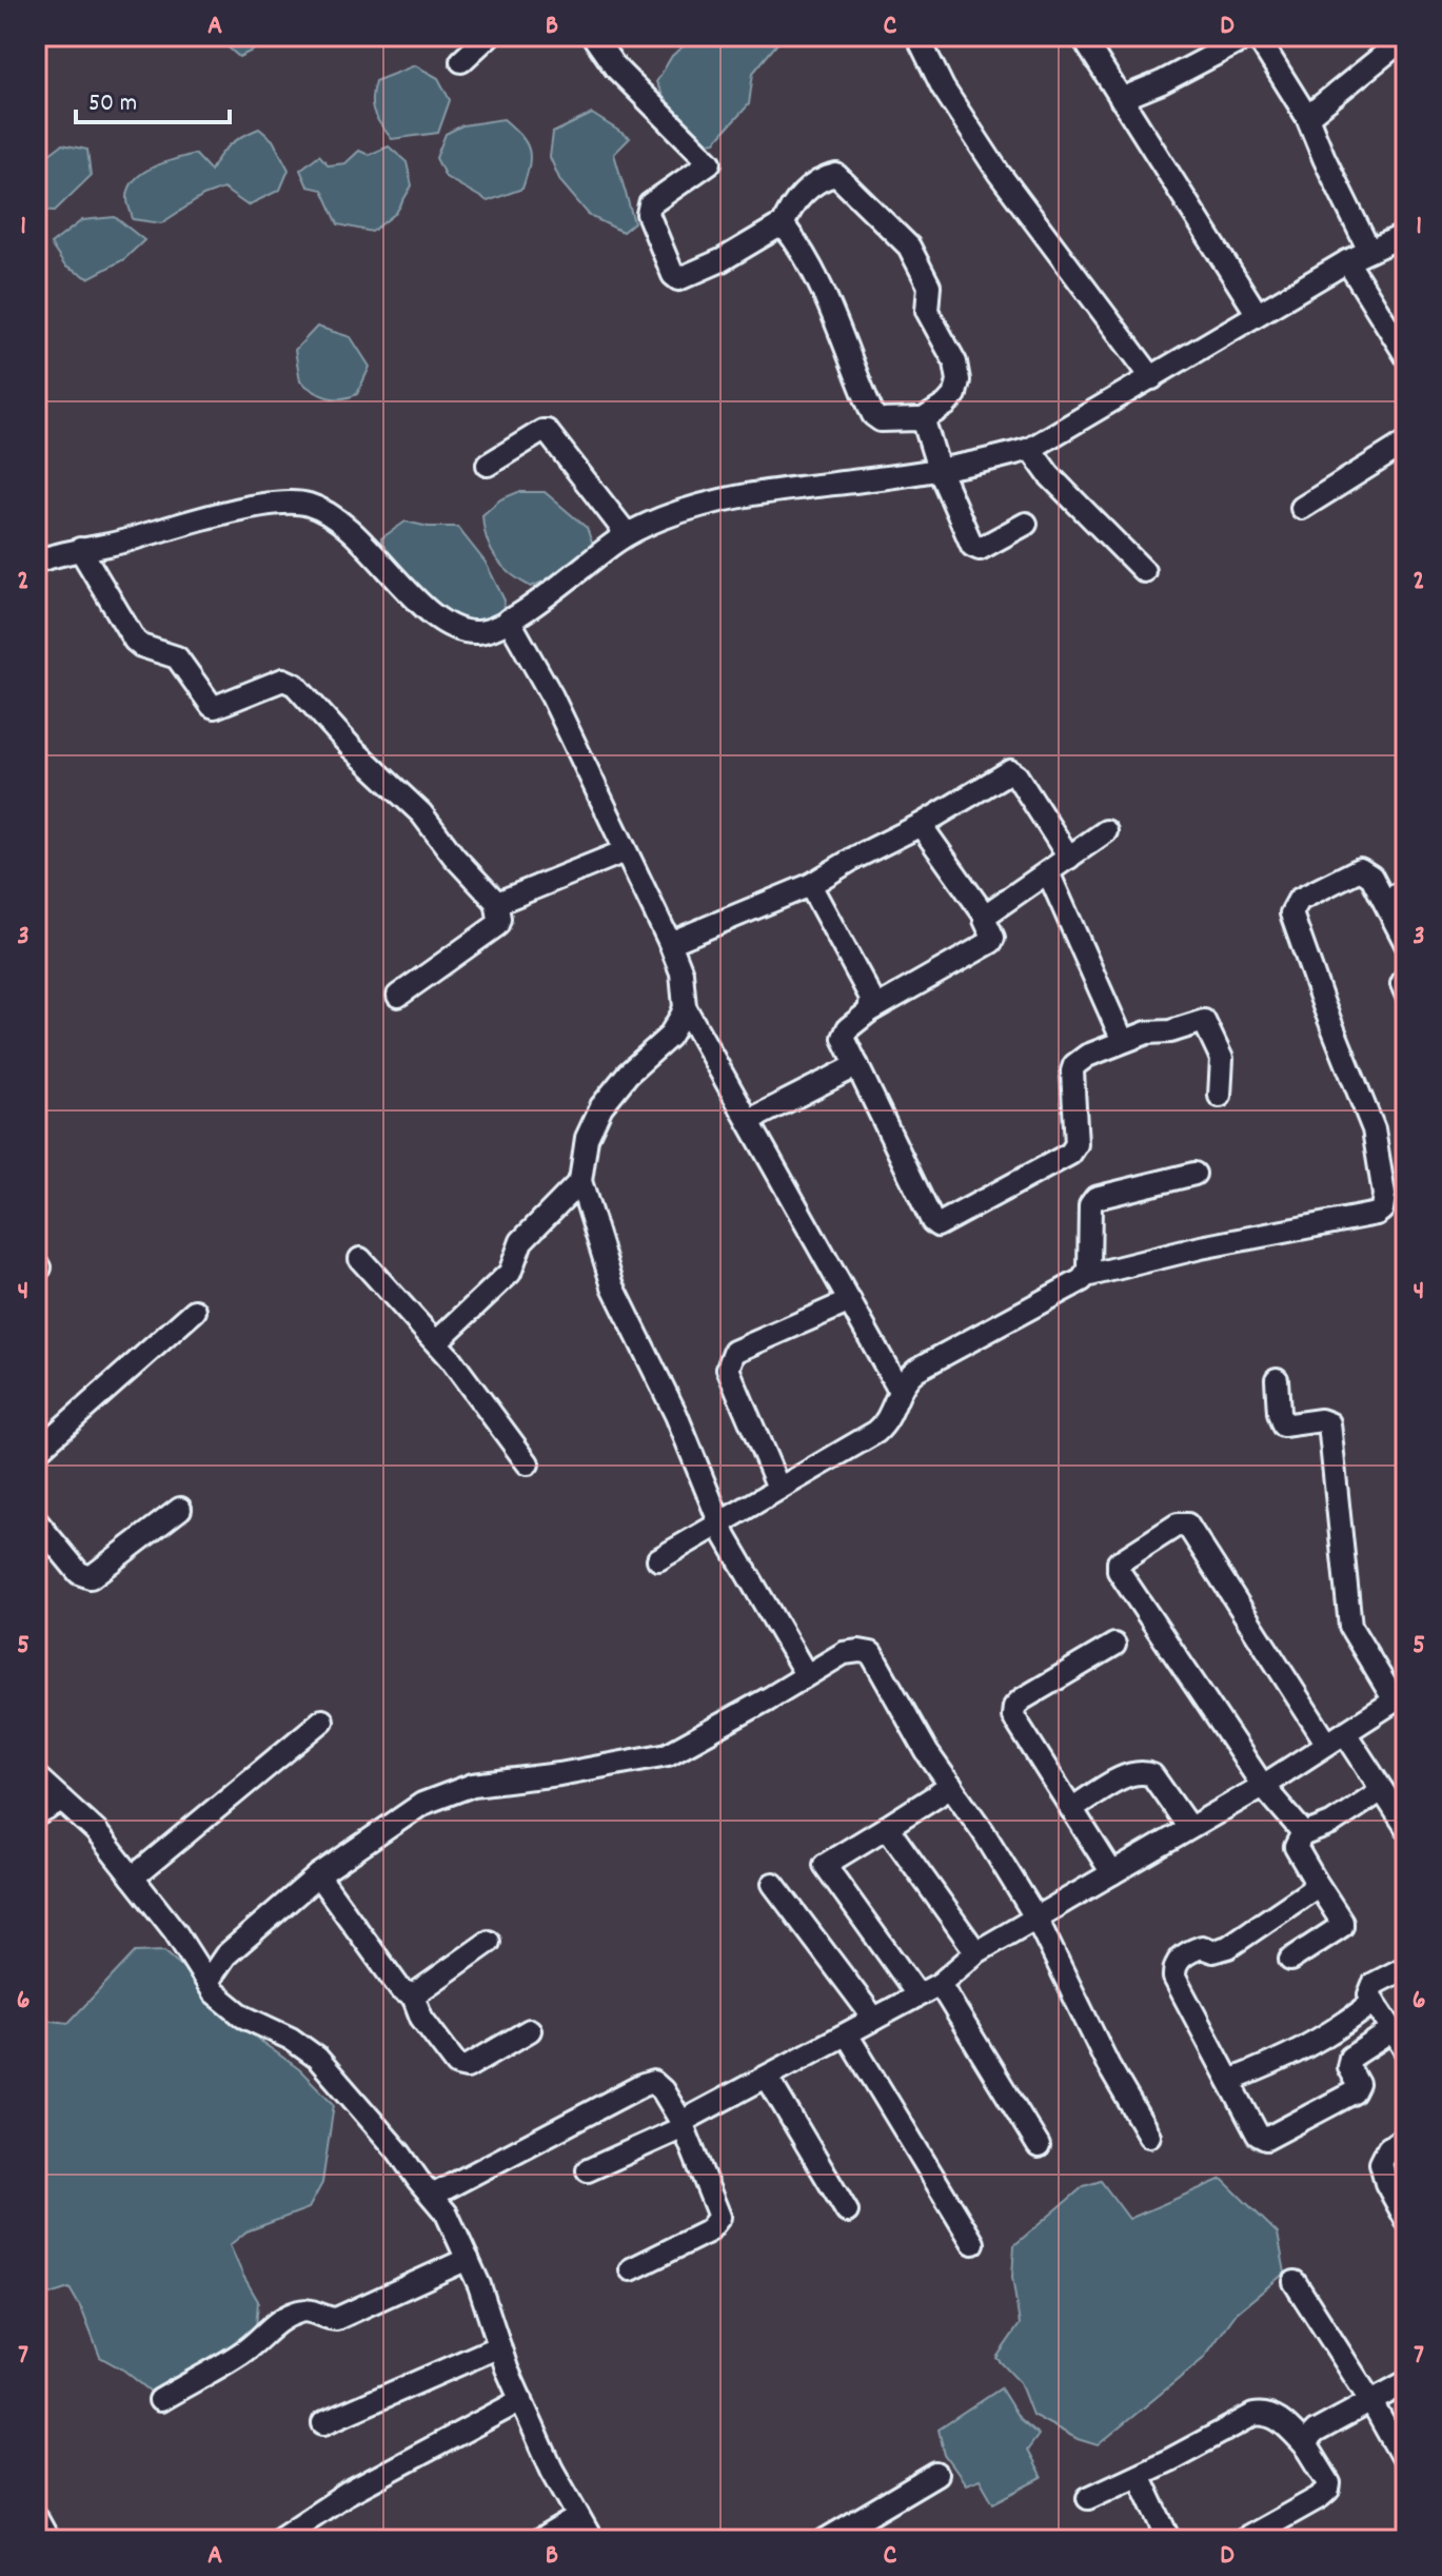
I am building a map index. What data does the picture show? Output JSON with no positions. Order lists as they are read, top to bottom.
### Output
{
  "scale_bar": "50 m",
  "grid": {
    "columns": [
      "A",
      "B",
      "C",
      "D"
    ],
    "rows": [
      "1",
      "2",
      "3",
      "4",
      "5",
      "6",
      "7"
    ]
  }
}
